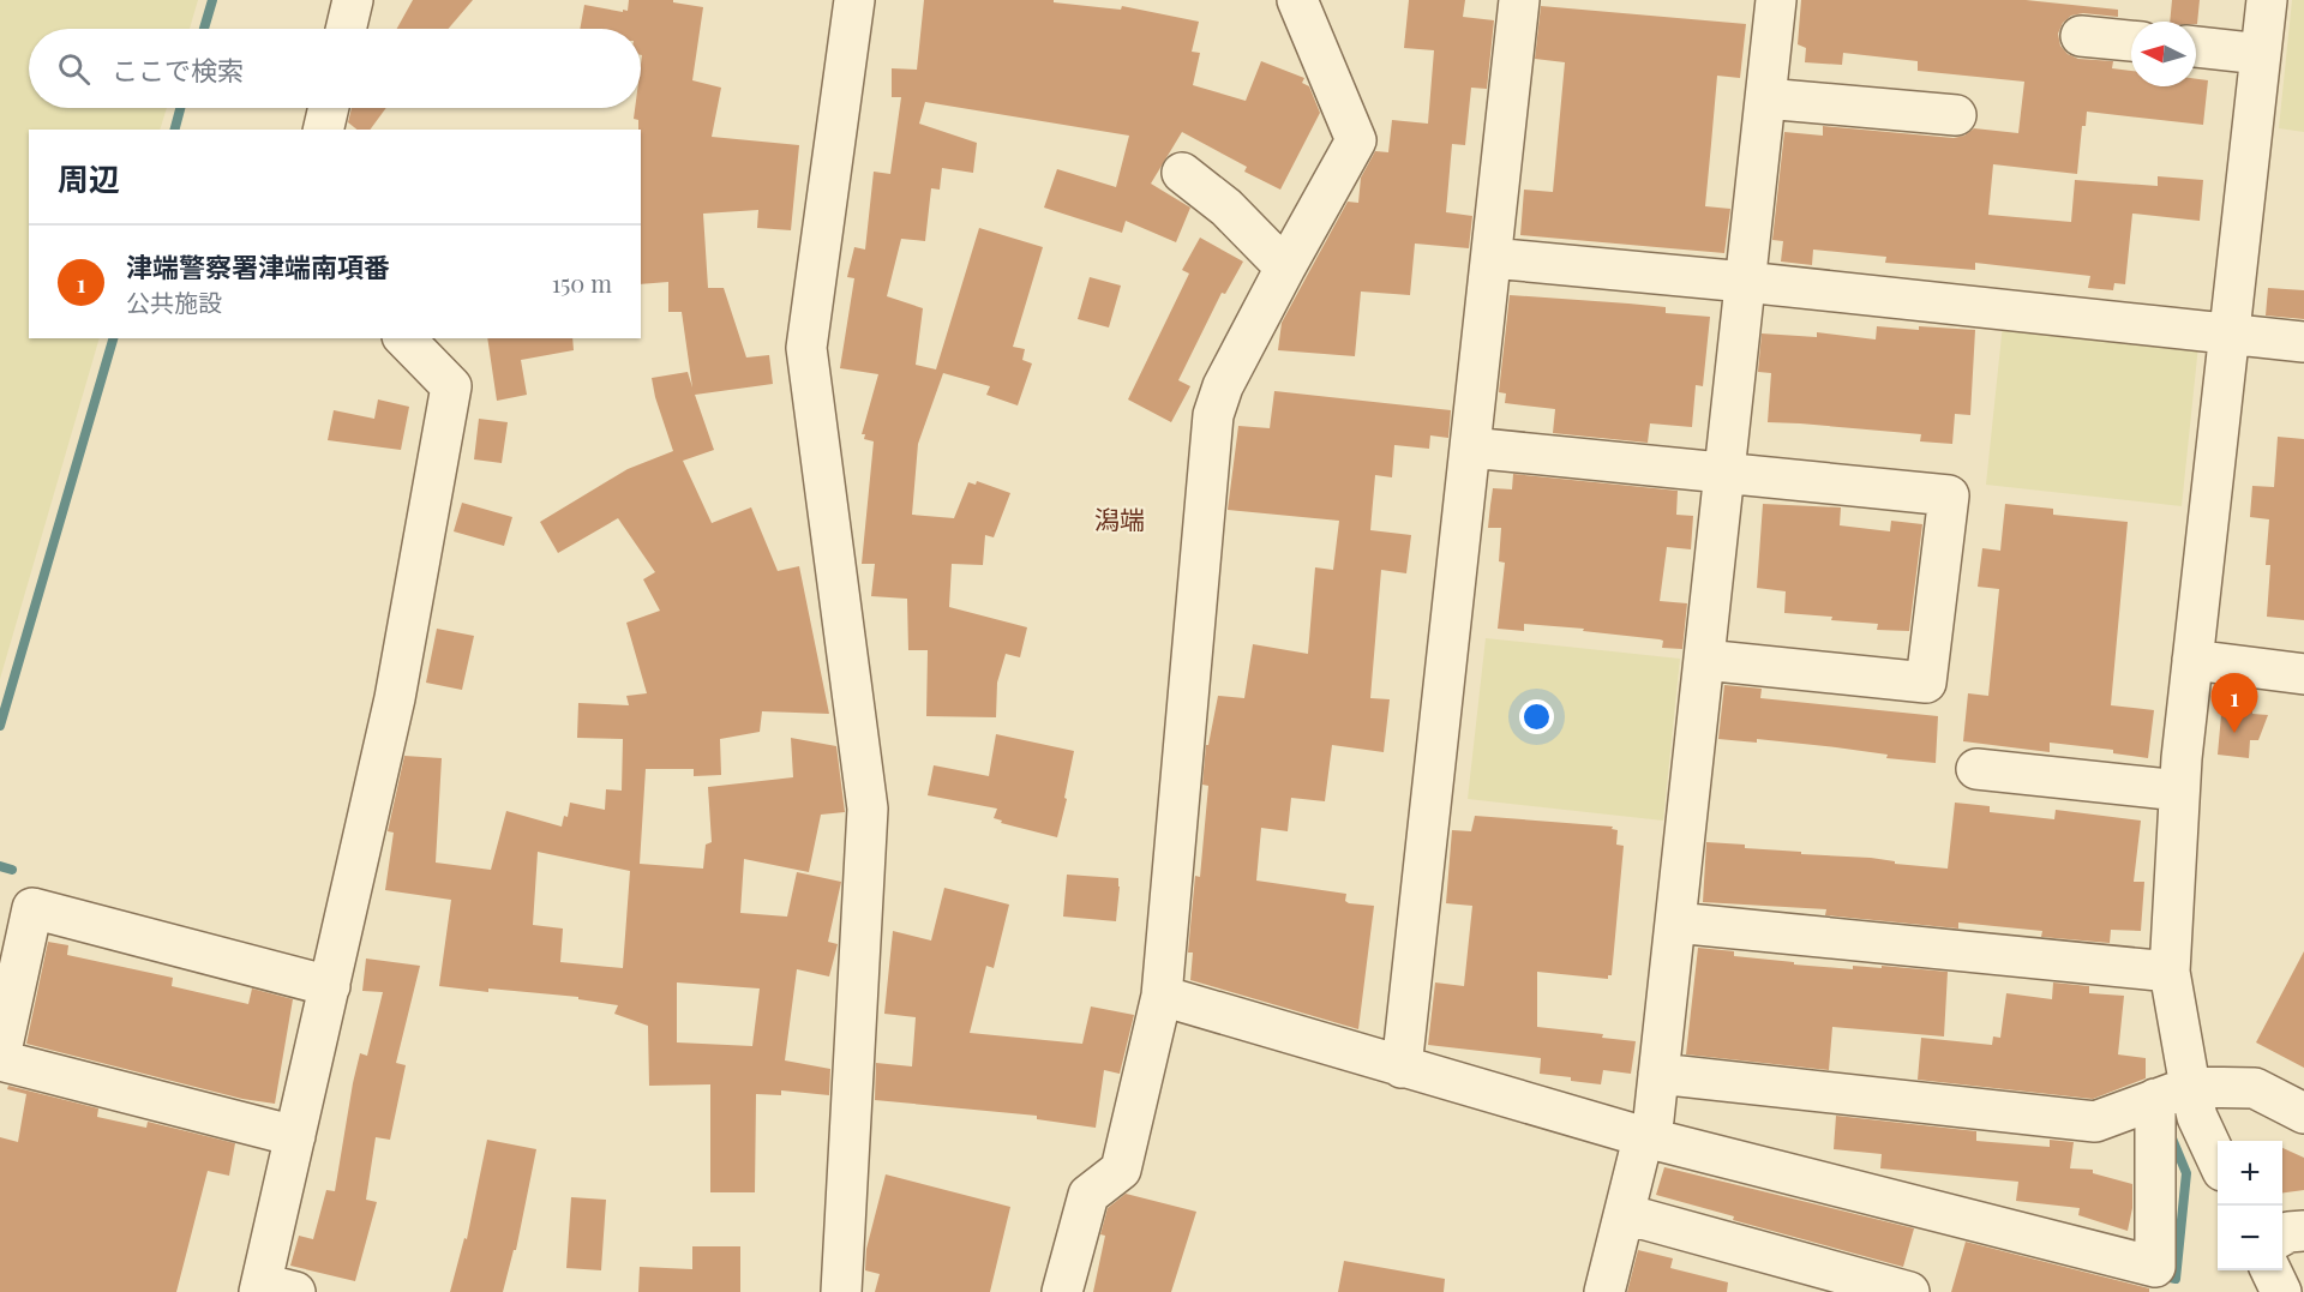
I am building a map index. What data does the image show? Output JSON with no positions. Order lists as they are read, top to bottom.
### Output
{
  "districts": ["潟端"],
  "north": "left",
  "page": {
    "search": "ここで検索",
    "heading": "周辺",
    "list": [
      {
        "mark": "1",
        "name": "津端警察署津端南項番",
        "note": "公共施設",
        "value": "150 m"
      }
    ],
    "pins": "1",
    "map_buttons": ["+", "−"]
  }
}
